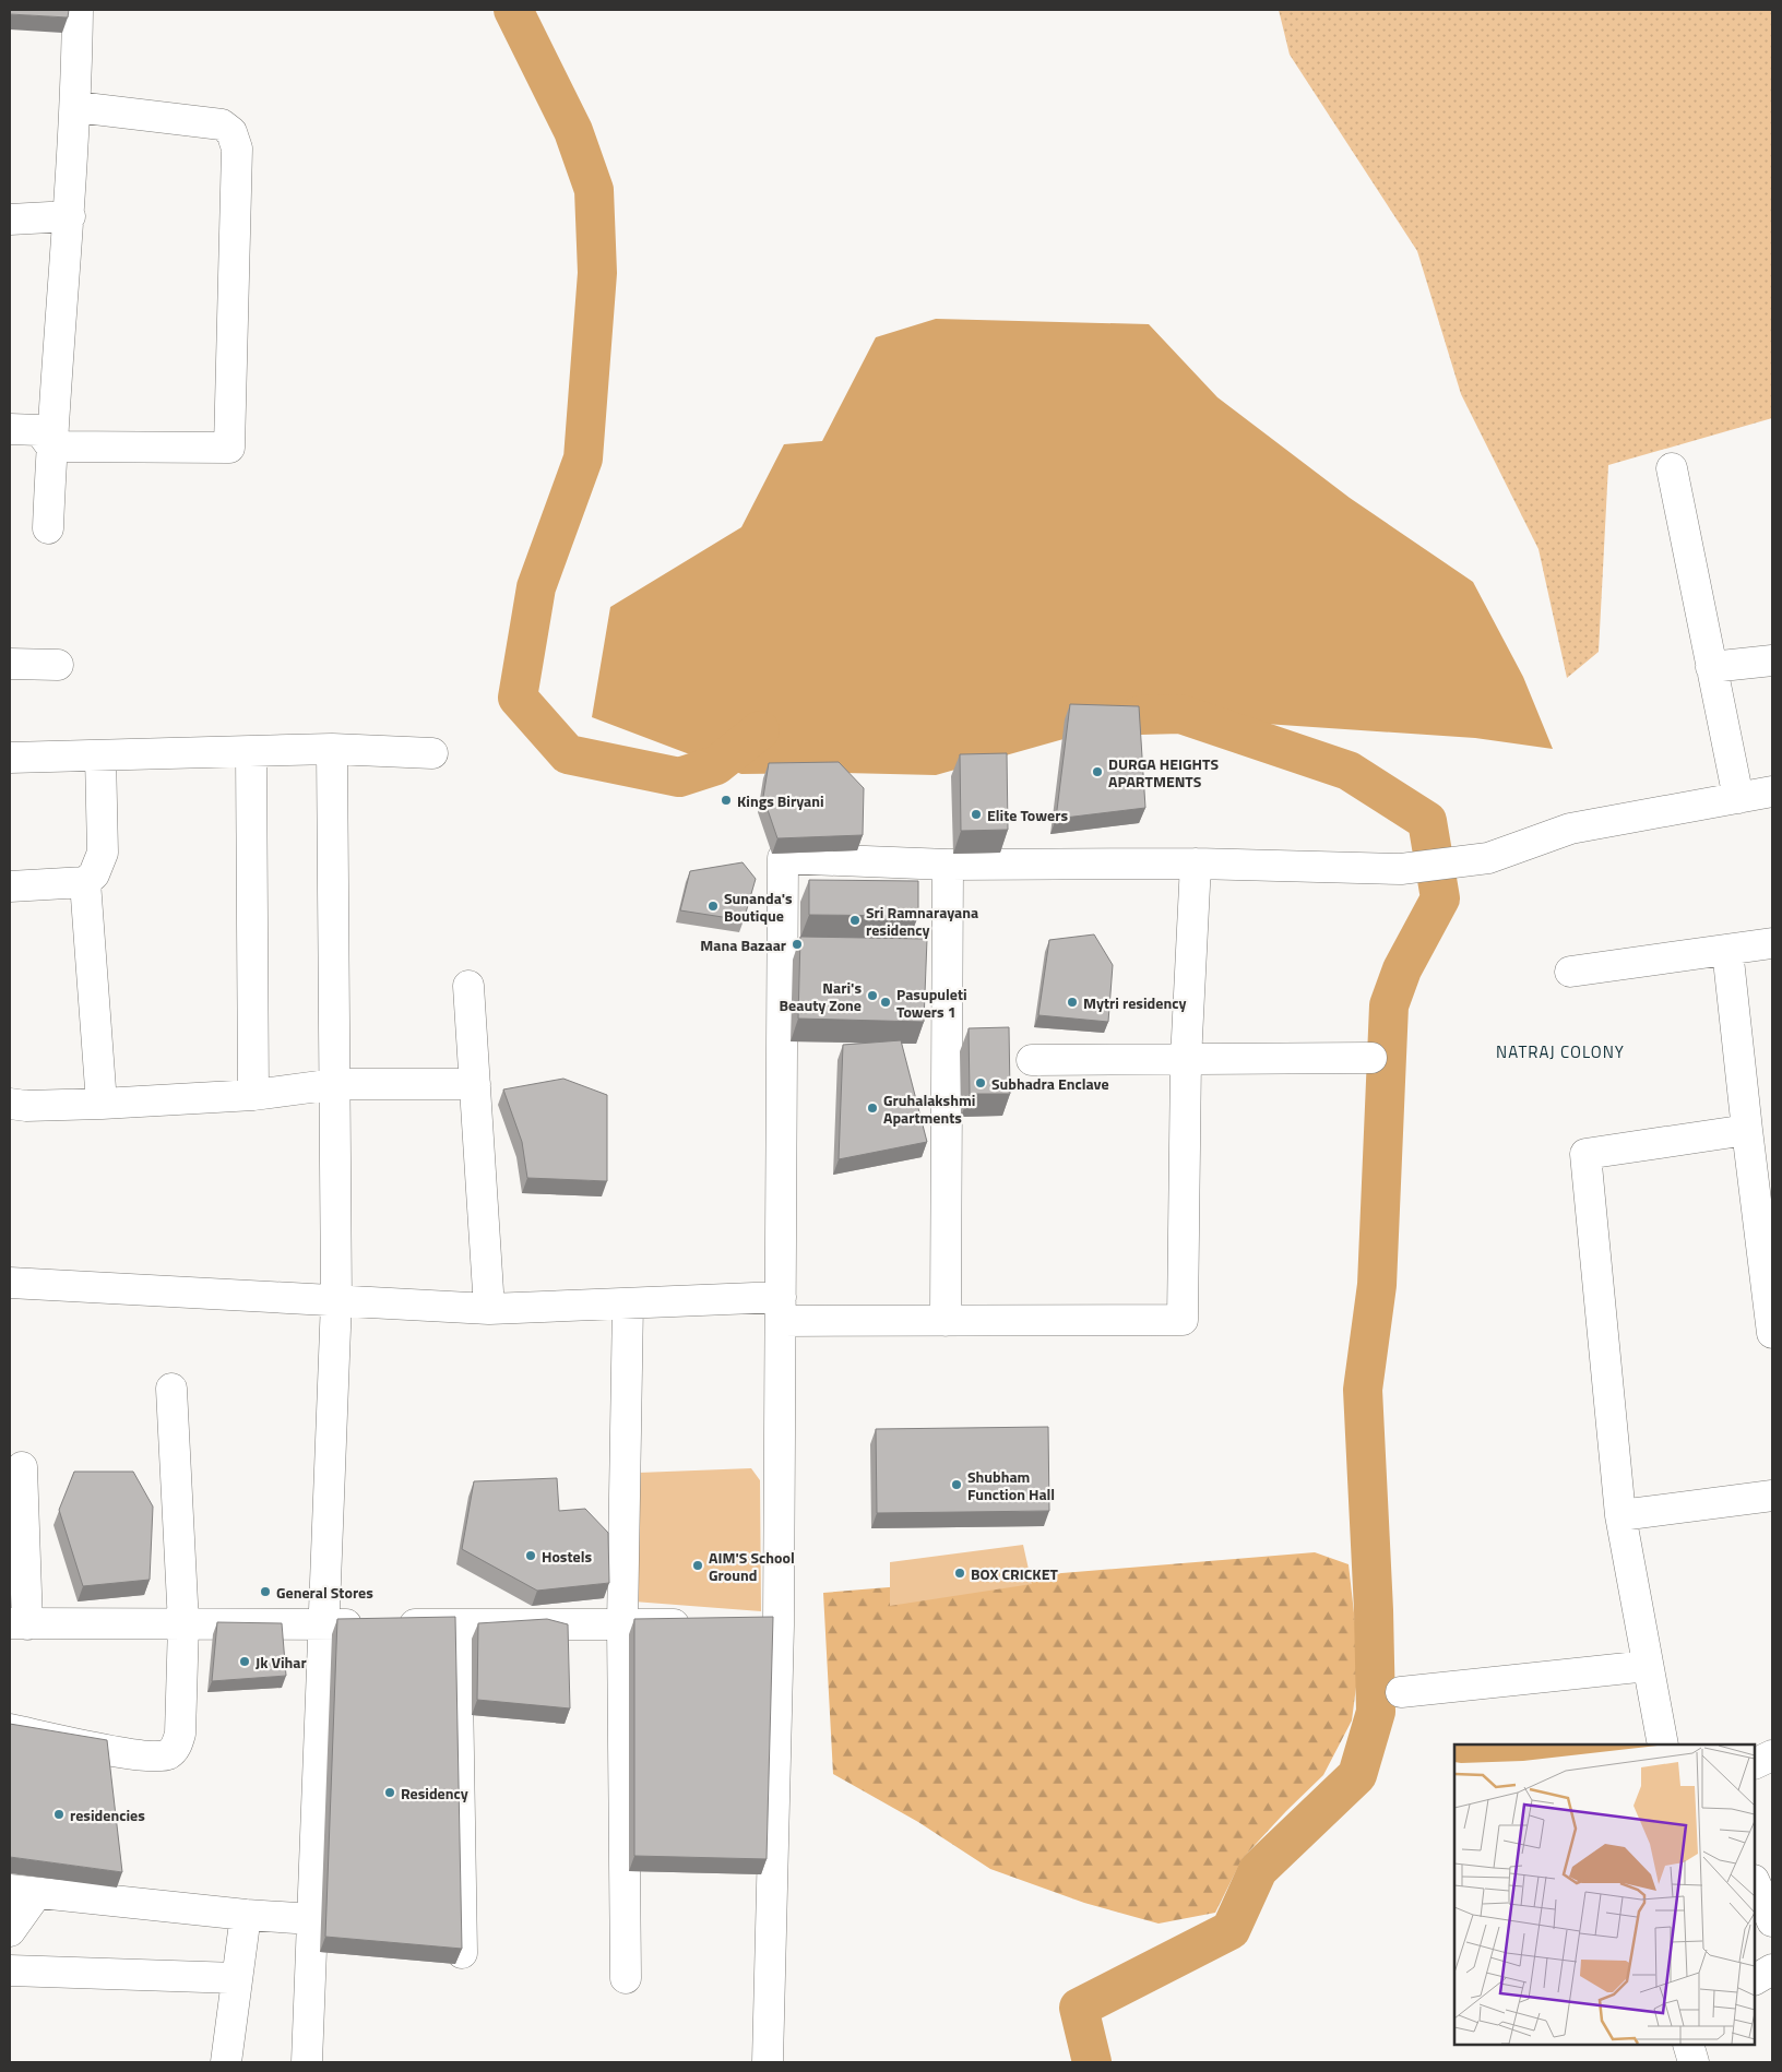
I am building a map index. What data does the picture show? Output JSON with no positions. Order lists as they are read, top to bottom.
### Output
{
  "districts": ["NATRAJ COLONY"],
  "places": [
    "DURGA HEIGHTS APARTMENTS",
    "Kings Biryani",
    "Elite Towers",
    "Sunanda's Boutique",
    "Sri Ramnarayana residency",
    "Mana Bazaar",
    "Nari's Beauty Zone",
    "Pasupuleti Towers 1",
    "Mytri residency",
    "Subhadra Enclave",
    "Gruhalakshmi Apartments",
    "Shubham Function Hall",
    "Hostels",
    "AIM'S School Ground",
    "BOX CRICKET",
    "General Stores",
    "Jk Vihar",
    "Residency",
    "residencies"
  ]
}
